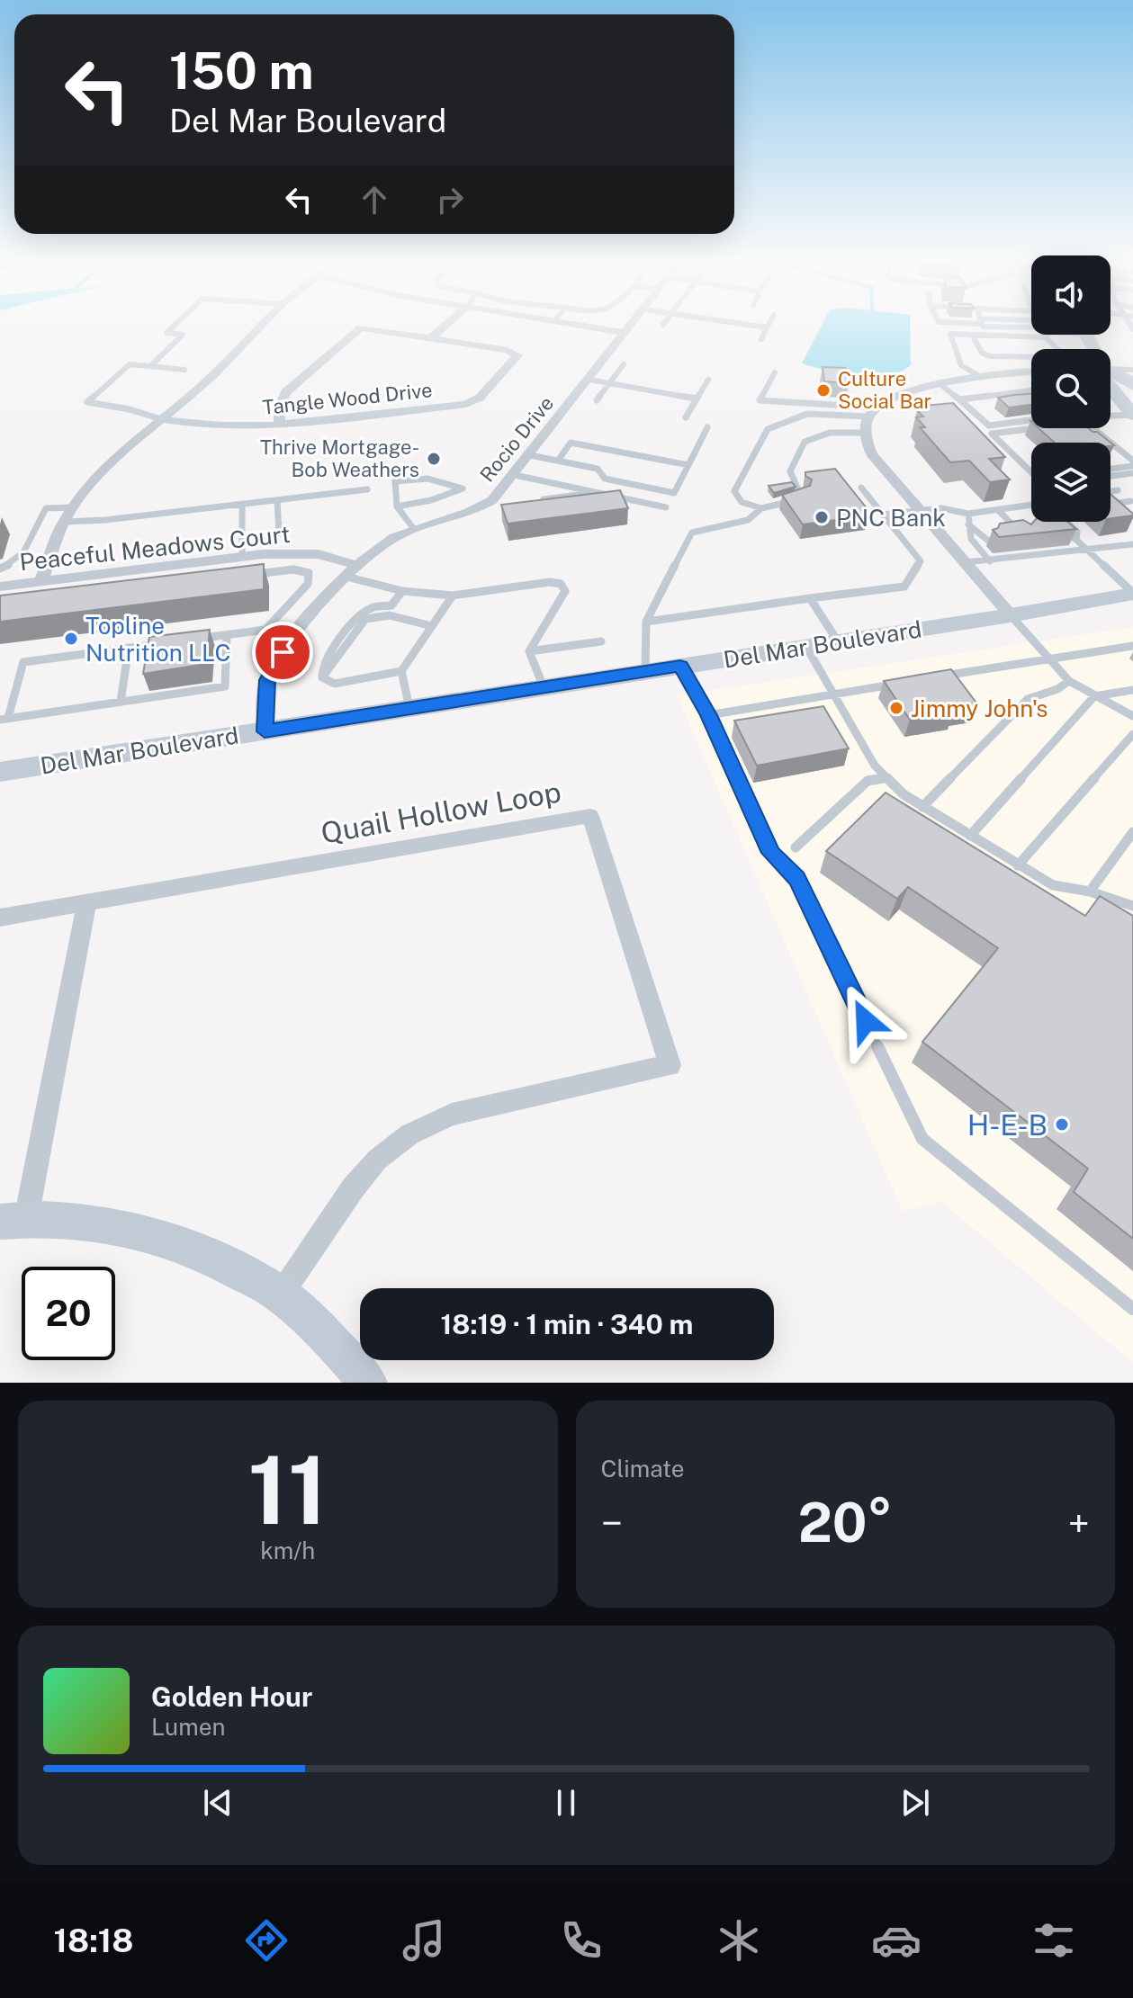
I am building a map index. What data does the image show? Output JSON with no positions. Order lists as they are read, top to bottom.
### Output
{
  "streets": {
    "main road": ["Del Mar Boulevard"],
    "street": [
      "Tangle Wood Drive",
      "Rocio Drive",
      "Peaceful Meadows Court",
      "Quail Hollow Loop"
    ]
  },
  "crossings": [
    ["Rocio Drive", "Peaceful Meadows Court"],
    ["Rocio Drive", "Del Mar Boulevard"]
  ],
  "places": [
    "Culture Social Bar",
    "Thrive Mortgage- Bob Weathers",
    "PNC Bank",
    "Topline Nutrition LLC",
    "Jimmy John's",
    "H-E-B"
  ],
  "page": {
    "turn": ["150 m", "Del Mar Boulevard"],
    "limit": "20",
    "trip": "18:19 · 1 min · 340 m",
    "tile": [
      ["11", "km/h"],
      "Climate"
    ],
    "heat": ["−", "20°", "+"],
    "song": ["Golden Hour", "Lumen"],
    "tabs": "18:18"
  }
}
